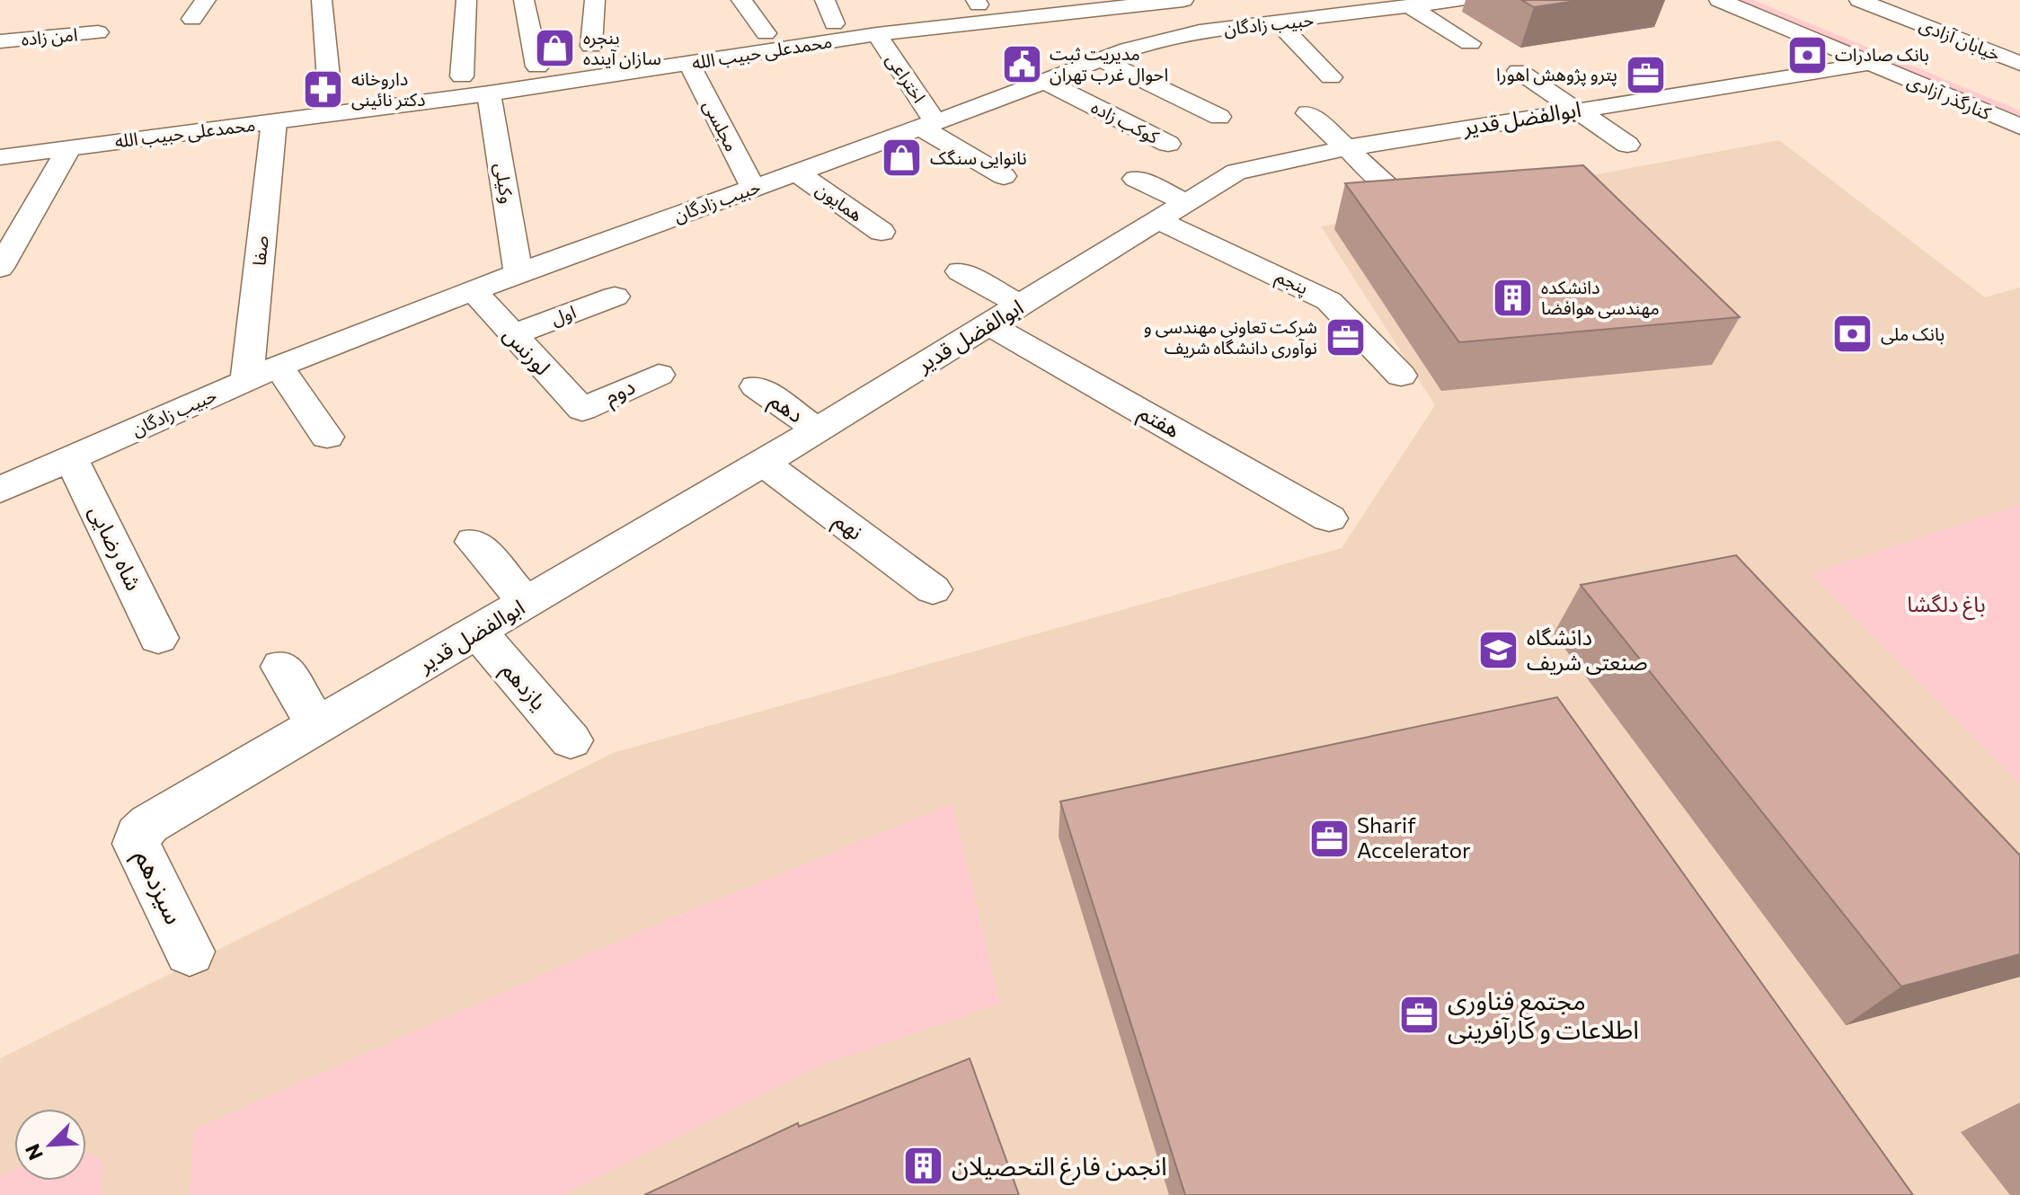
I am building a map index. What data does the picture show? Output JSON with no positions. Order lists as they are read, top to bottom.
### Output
{
  "streets": {
    "street": [
      "حبیب زادگان",
      "امن زاده",
      "خیابان آزادی",
      "محمدعلی حبیب الله",
      "اختراعی",
      "کنارگذر آزادی",
      "ابوالفضل قدیر",
      "کوکب زاده",
      "مجلسی",
      "وکیلی",
      "همایون",
      "صفا",
      "پنجم",
      "اول",
      "لورنس",
      "دوم",
      "دهم",
      "هفتم",
      "نهم",
      "شاه رضایی",
      "یازدهم",
      "سیزدهم"
    ]
  },
  "crossings": [
    ["حبیب زادگان", "اختراعی"],
    ["حبیب زادگان", "کوکب زاده"],
    ["حبیب زادگان", "مجلسی"],
    ["حبیب زادگان", "وکیلی"],
    ["حبیب زادگان", "همایون"],
    ["حبیب زادگان", "صفا"],
    ["حبیب زادگان", "لورنس"],
    ["حبیب زادگان", "شاه رضایی"],
    ["محمدعلی حبیب الله", "اختراعی"],
    ["محمدعلی حبیب الله", "مجلسی"],
    ["محمدعلی حبیب الله", "وکیلی"],
    ["محمدعلی حبیب الله", "صفا"],
    ["کنارگذر آزادی", "ابوالفضل قدیر"],
    ["ابوالفضل قدیر", "پنجم"],
    ["ابوالفضل قدیر", "دهم"],
    ["ابوالفضل قدیر", "هفتم"],
    ["ابوالفضل قدیر", "نهم"],
    ["ابوالفضل قدیر", "یازدهم"],
    ["ابوالفضل قدیر", "سیزدهم"],
    ["اول", "لورنس"],
    ["لورنس", "دوم"]
  ],
  "parks": ["باغ دلگشا"],
  "places": {
    "shop": ["پنجره سازان آینده", "نانوایی سنگک"],
    "bank": ["بانک صادرات", "بانک ملی"],
    "public building": ["مدیریت ثبت احوال غرب تهران"],
    "office": [
      "پترو پژوهش اهورا",
      "شرکت تعاونی مهندسی و نوآوری دانشگاه شریف",
      "Sharif Accelerator",
      "مجتمع فناوری اطلاعات و کارآفرینی"
    ],
    "pharmacy": ["داروخانه دکتر نائینی"],
    "building": ["دانشکده مهندسی هوافضا", "انجمن فارغ التحصیلان"],
    "school or university": ["دانشگاه صنعتی شریف"]
  },
  "north": "bottom left"
}
